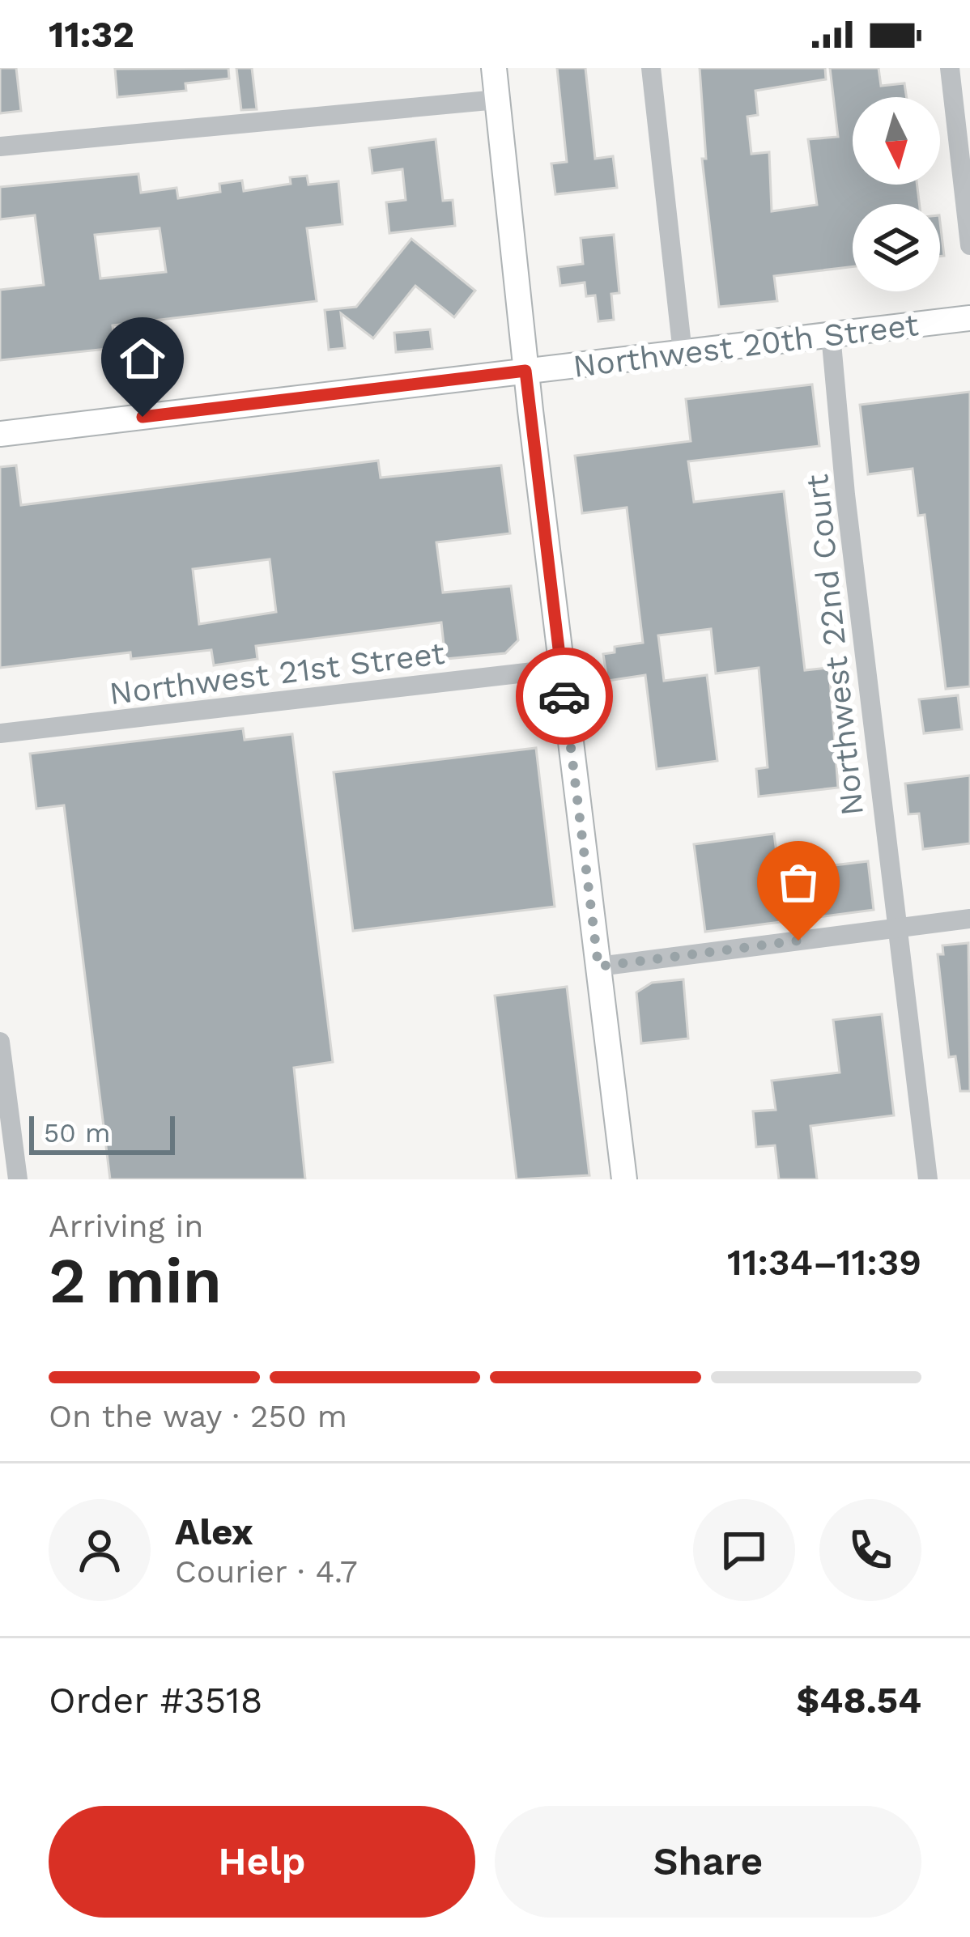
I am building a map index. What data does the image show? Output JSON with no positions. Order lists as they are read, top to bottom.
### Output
{
  "streets": {
    "main road": ["Northwest 20th Street"],
    "street": ["Northwest 22nd Court", "Northwest 21st Street"]
  },
  "crossings": [
    ["Northwest 20th Street", "Northwest 22nd Court"]
  ],
  "scale_bar": "50 m",
  "north": "bottom",
  "page": {
    "status": "11:32",
    "scale": "50 m",
    "heading": ["2 min", "Arriving in", "11:34–11:39"],
    "panel": [
      "Alex",
      "Courier · 4.7",
      "Order #3518",
      "$48.54"
    ],
    "bar": "On the way · 250 m",
    "buttons": ["Help", "Share"]
  }
}
